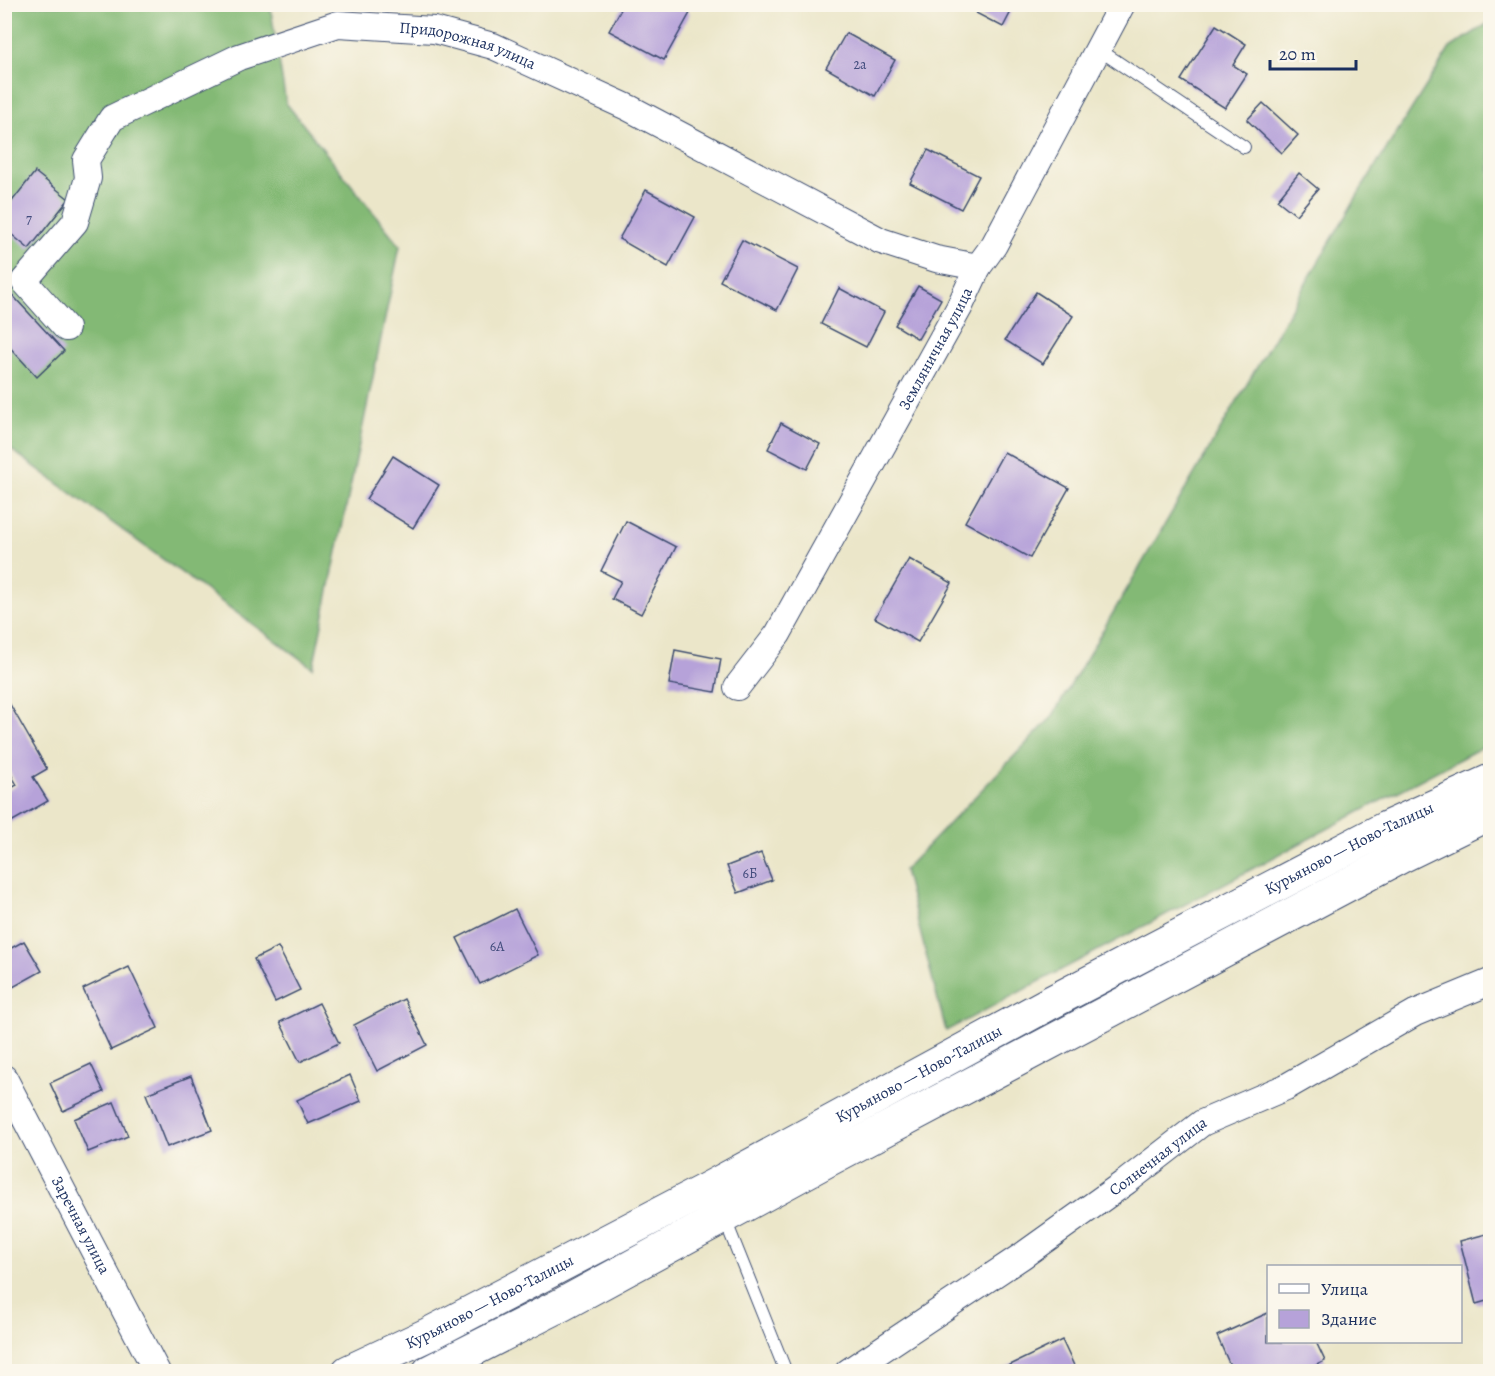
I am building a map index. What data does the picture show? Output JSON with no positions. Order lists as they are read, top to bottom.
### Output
{
  "streets": {
    "main road": ["Курьяново — Ново-Талицы"],
    "street": [
      "Придорожная улица",
      "Земляничная улица",
      "Солнечная улица",
      "Заречная улица"
    ]
  },
  "crossings": [
    ["Придорожная улица", "Земляничная улица"]
  ],
  "house_numbers": [
    "2а",
    "7",
    "6Б",
    "6А"
  ],
  "legend": ["Улица", "Здание"],
  "scale_bar": "20 m"
}
